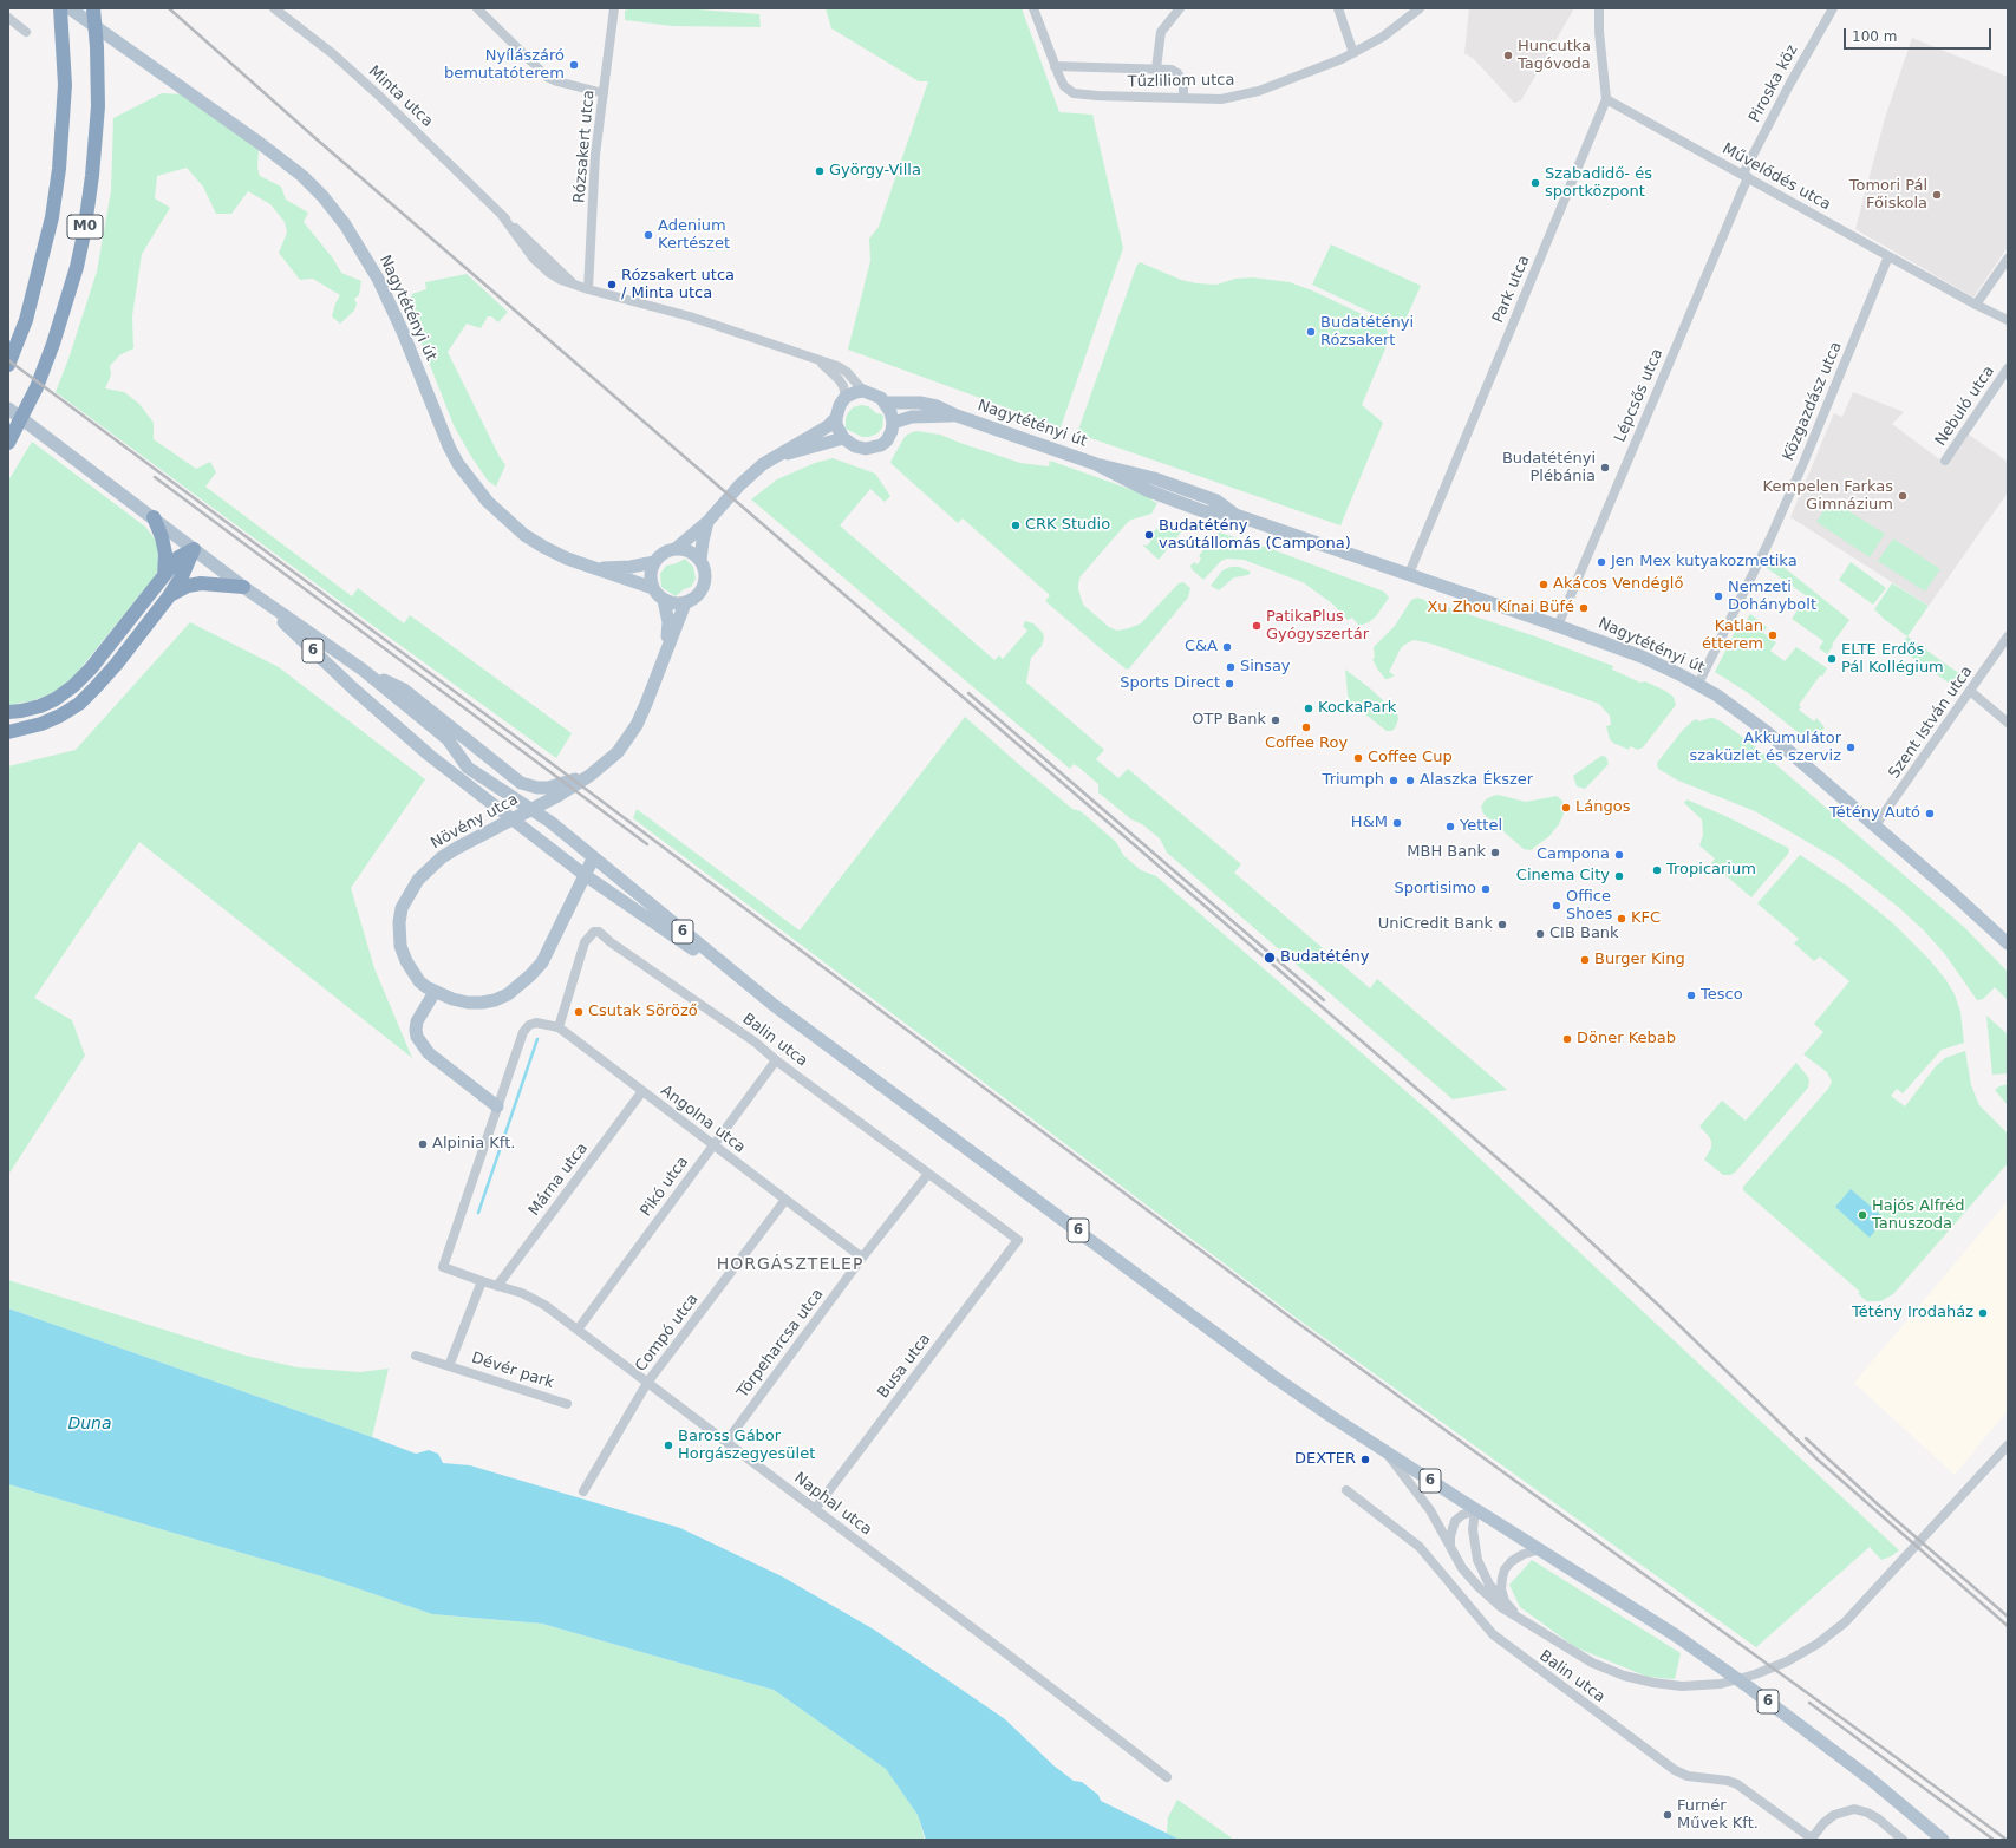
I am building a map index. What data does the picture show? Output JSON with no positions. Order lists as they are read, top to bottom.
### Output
{
  "streets": {
    "highway": ["M0"],
    "main road": ["Nagytétényi út", "6", "Növény utca"],
    "street": [
      "Tűzliliom utca",
      "Piroska köz",
      "Minta utca",
      "Rózsakert utca",
      "Művelődés utca",
      "Park utca",
      "Lépcsős utca",
      "Közgazdász utca",
      "Nebuló utca",
      "Szent István utca",
      "Balin utca",
      "Angolna utca",
      "Márna utca",
      "Pikó utca",
      "Compó utca",
      "Törpeharcsa utca",
      "Busa utca",
      "Dévér park",
      "Naphal utca"
    ]
  },
  "crossings": [
    ["Piroska köz", "Művelődés utca"],
    ["Piroska köz", "Lépcsős utca"],
    ["Minta utca", "Rózsakert utca"],
    ["Minta utca", "Nagytétényi út"],
    ["Rózsakert utca", "Nagytétényi út"],
    ["Művelődés utca", "Park utca"],
    ["Művelődés utca", "Lépcsős utca"],
    ["Művelődés utca", "Közgazdász utca"],
    ["Park utca", "Nagytétényi út"],
    ["Nagytétényi út", "Lépcsős utca"],
    ["Nagytétényi út", "Közgazdász utca"],
    ["Nagytétényi út", "Szent István utca"],
    ["Nagytétényi út", "Növény utca"],
    ["6", "Növény utca"],
    ["Balin utca", "Angolna utca"],
    ["Balin utca", "Pikó utca"],
    ["Balin utca", "Törpeharcsa utca"],
    ["Balin utca", "Busa utca"],
    ["Angolna utca", "Márna utca"],
    ["Angolna utca", "Pikó utca"],
    ["Angolna utca", "Compó utca"],
    ["Angolna utca", "Törpeharcsa utca"],
    ["Angolna utca", "Naphal utca"],
    ["Márna utca", "Naphal utca"],
    ["Pikó utca", "Naphal utca"],
    ["Compó utca", "Naphal utca"],
    ["Törpeharcsa utca", "Naphal utca"],
    ["Busa utca", "Naphal utca"],
    ["Dévér park", "Naphal utca"]
  ],
  "districts": ["HORGÁSZTELEP"],
  "water": ["Duna"],
  "places": [
    "Huncutka Tagóvoda",
    "Nyílászáró bemutatóterem",
    "György-Villa",
    "Szabadidő- és sportközpont",
    "Tomori Pál Főiskola",
    "Adenium Kertészet",
    "Rózsakert utca / Minta utca",
    "Budatétényi Rózsakert",
    "Budatétényi Plébánia",
    "Kempelen Farkas Gimnázium",
    "CRK Studio",
    "Budatétény vasútállomás (Campona)",
    "Jen Mex kutyakozmetika",
    "Akácos Vendéglő",
    "Nemzeti Dohánybolt",
    "Xu Zhou Kínai Büfé",
    "PatikaPlus Gyógyszertár",
    "Katlan étterem",
    "C&A",
    "ELTE Erdős Pál Kollégium",
    "Sinsay",
    "Sports Direct",
    "KockaPark",
    "OTP Bank",
    "Coffee Roy",
    "Akkumulátor szaküzlet és szerviz",
    "Coffee Cup",
    "Triumph",
    "Alaszka Ékszer",
    "Lángos",
    "Tétény Autó",
    "H&M",
    "Yettel",
    "MBH Bank",
    "Campona",
    "Tropicarium",
    "Cinema City",
    "Sportisimo",
    "Office Shoes",
    "KFC",
    "UniCredit Bank",
    "CIB Bank",
    "Budatétény",
    "Burger King",
    "Tesco",
    "Csutak Söröző",
    "Döner Kebab",
    "Alpinia Kft.",
    "Hajós Alfréd Tanuszoda",
    "Tétény Irodaház",
    "Baross Gábor Horgászegyesület",
    "DEXTER",
    "Furnér Művek Kft."
  ],
  "scale_bar": "100 m"
}
